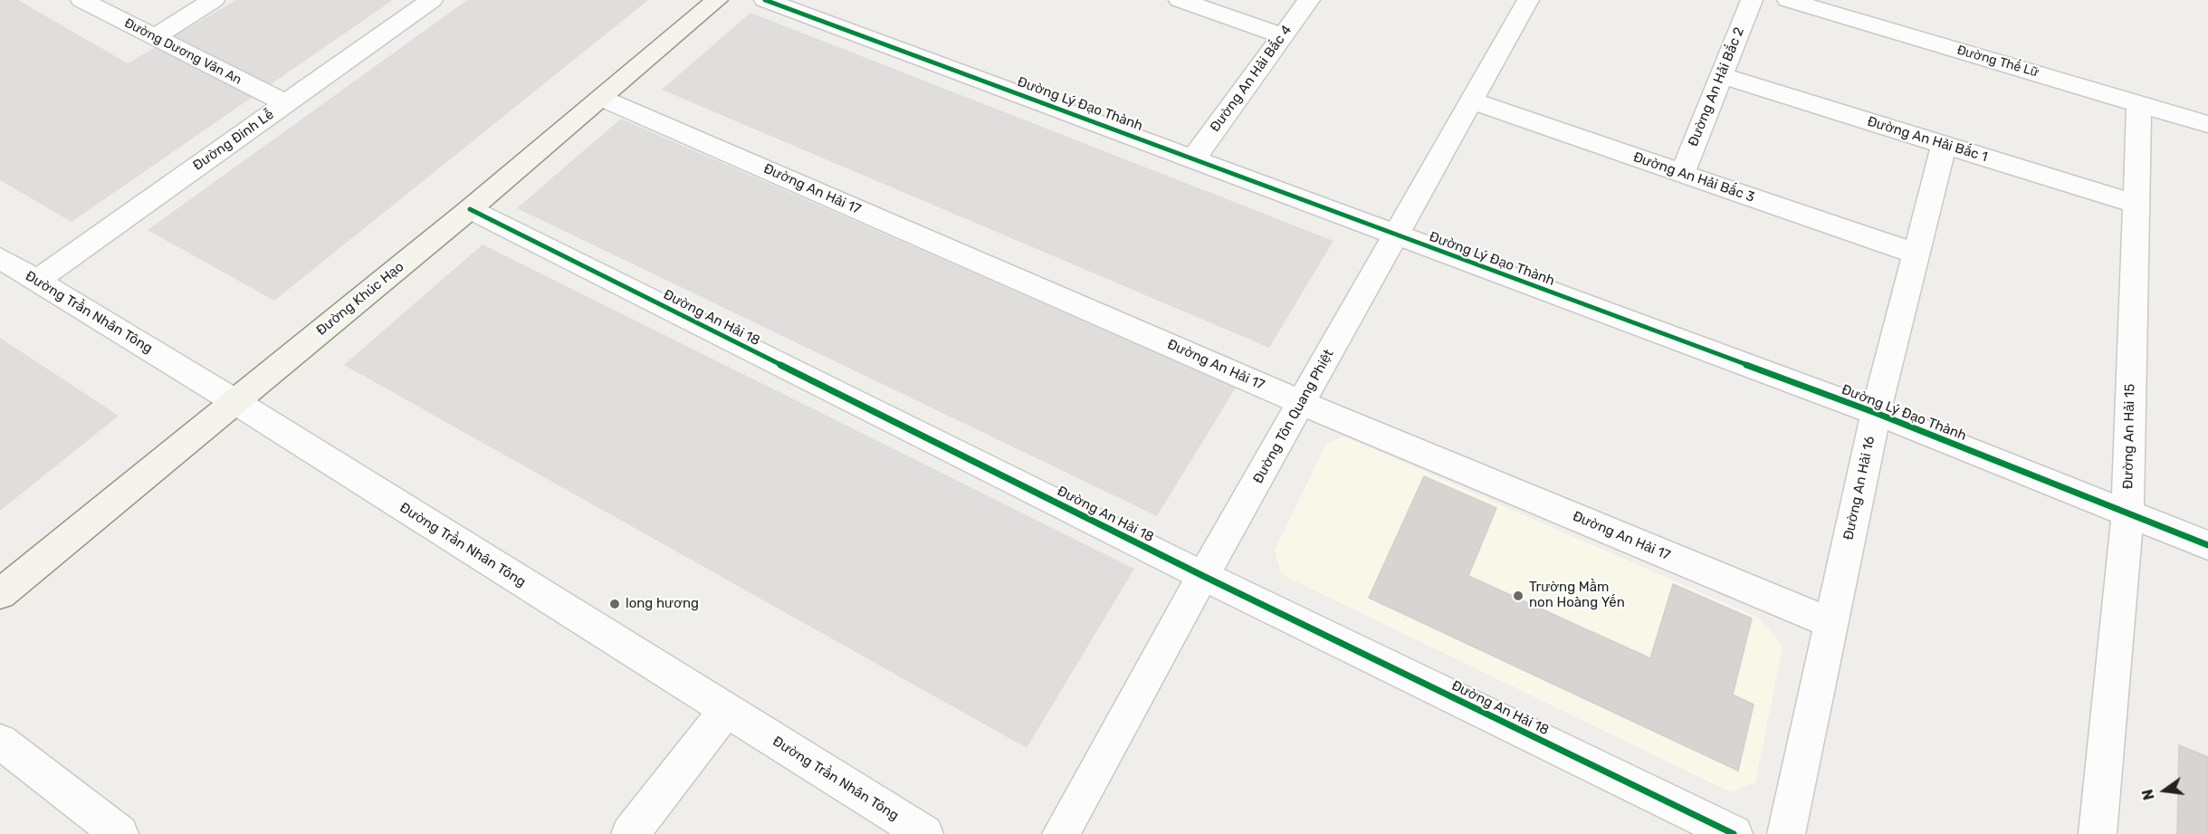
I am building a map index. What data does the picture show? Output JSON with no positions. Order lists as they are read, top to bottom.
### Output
{
  "streets": {
    "street": [
      "Đường Dương Văn An",
      "Đường Thế Lữ",
      "Đường An Hải Bắc 4",
      "Đường An Hải Bắc 2",
      "Đường Lý Đạo Thành",
      "Đường An Hải Bắc 1",
      "Đường Đinh Lễ",
      "Đường An Hải Bắc 3",
      "Đường An Hải 17",
      "Đường Khúc Hạo",
      "Đường Trần Nhân Tông",
      "Đường An Hải 18",
      "Đường Tôn Quang Phiệt",
      "Đường An Hải 15",
      "Đường An Hải 16"
    ]
  },
  "crossings": [
    ["Đường Dương Văn An", "Đường Đinh Lễ"],
    ["Đường Thế Lữ", "Đường An Hải 15"],
    ["Đường An Hải Bắc 4", "Đường Lý Đạo Thành"],
    ["Đường An Hải Bắc 2", "Đường An Hải Bắc 1"],
    ["Đường An Hải Bắc 2", "Đường An Hải Bắc 3"],
    ["Đường Lý Đạo Thành", "Đường Tôn Quang Phiệt"],
    ["Đường Lý Đạo Thành", "Đường An Hải 15"],
    ["Đường Lý Đạo Thành", "Đường An Hải 16"],
    ["Đường An Hải Bắc 1", "Đường An Hải 15"],
    ["Đường An Hải Bắc 1", "Đường An Hải 16"],
    ["Đường Đinh Lễ", "Đường Trần Nhân Tông"],
    ["Đường An Hải Bắc 3", "Đường Tôn Quang Phiệt"],
    ["Đường An Hải Bắc 3", "Đường An Hải 16"],
    ["Đường An Hải 17", "Đường Khúc Hạo"],
    ["Đường An Hải 17", "Đường Tôn Quang Phiệt"],
    ["Đường An Hải 17", "Đường An Hải 16"],
    ["Đường Khúc Hạo", "Đường Trần Nhân Tông"],
    ["Đường Khúc Hạo", "Đường An Hải 18"],
    ["Đường An Hải 18", "Đường Tôn Quang Phiệt"]
  ],
  "places": ["Trường Mầm non Hoàng Yến", "long hương"],
  "north": "left"
}
